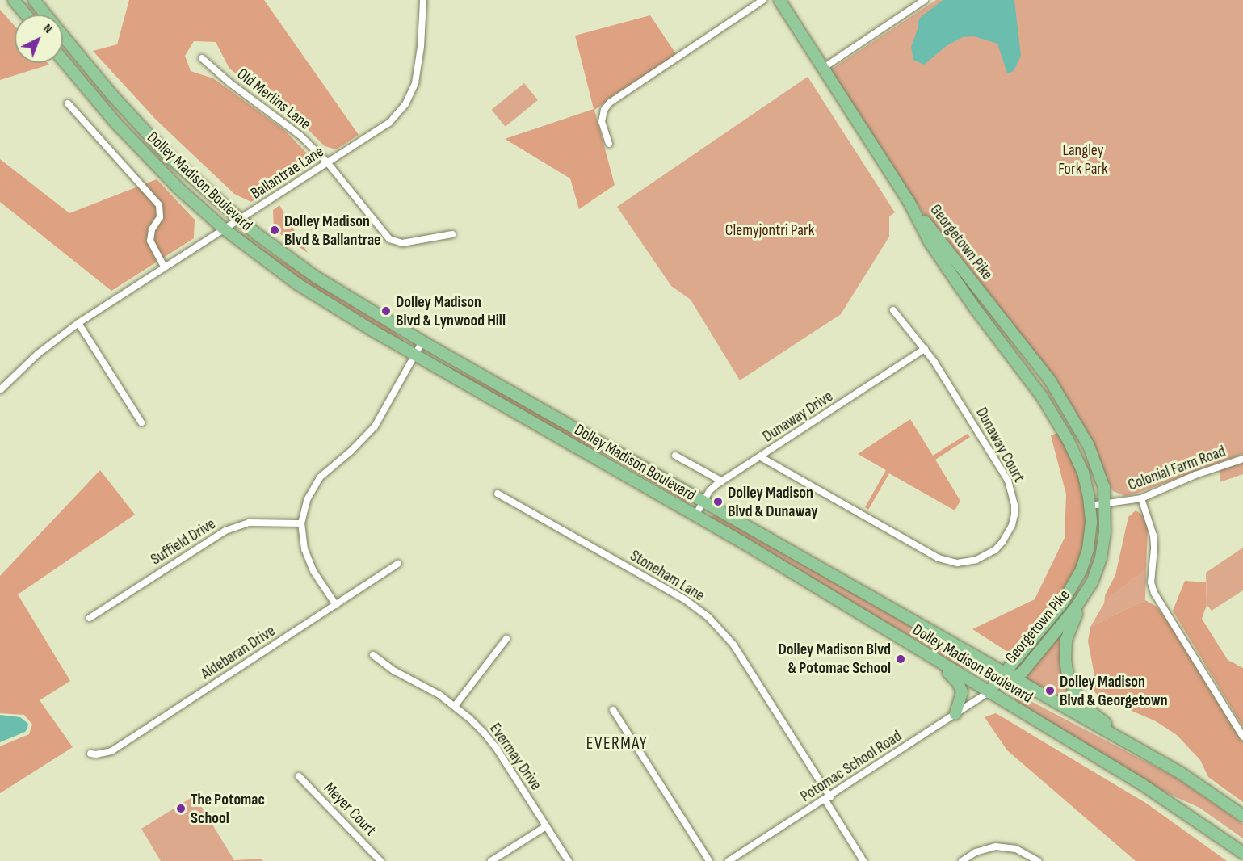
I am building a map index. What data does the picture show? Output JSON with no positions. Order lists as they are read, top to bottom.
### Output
{
  "streets": {
    "main road": ["Dolley Madison Boulevard", "Georgetown Pike"],
    "street": [
      "Old Merlins Lane",
      "Ballantrae Lane",
      "Dunaway Drive",
      "Dunaway Court",
      "Colonial Farm Road",
      "Suffield Drive",
      "Stoneham Lane",
      "Aldebaran Drive",
      "Evermay Drive",
      "Potomac School Road",
      "Meyer Court"
    ]
  },
  "crossings": [
    ["Old Merlins Lane", "Ballantrae Lane"],
    ["Ballantrae Lane", "Dolley Madison Boulevard"],
    ["Dolley Madison Boulevard", "Georgetown Pike"],
    ["Dolley Madison Boulevard", "Dunaway Drive"],
    ["Dolley Madison Boulevard", "Potomac School Road"],
    ["Georgetown Pike", "Colonial Farm Road"],
    ["Georgetown Pike", "Potomac School Road"],
    ["Dunaway Drive", "Dunaway Court"],
    ["Stoneham Lane", "Potomac School Road"]
  ],
  "districts": ["EVERMAY"],
  "parks": ["Langley Fork Park", "Clemyjontri Park"],
  "places": [
    "Dolley Madison Blvd & Ballantrae",
    "Dolley Madison Blvd & Lynwood Hill",
    "Dolley Madison Blvd & Dunaway",
    "Dolley Madison Blvd & Potomac School",
    "Dolley Madison Blvd & Georgetown",
    "The Potomac School"
  ],
  "north": "top right"
}
